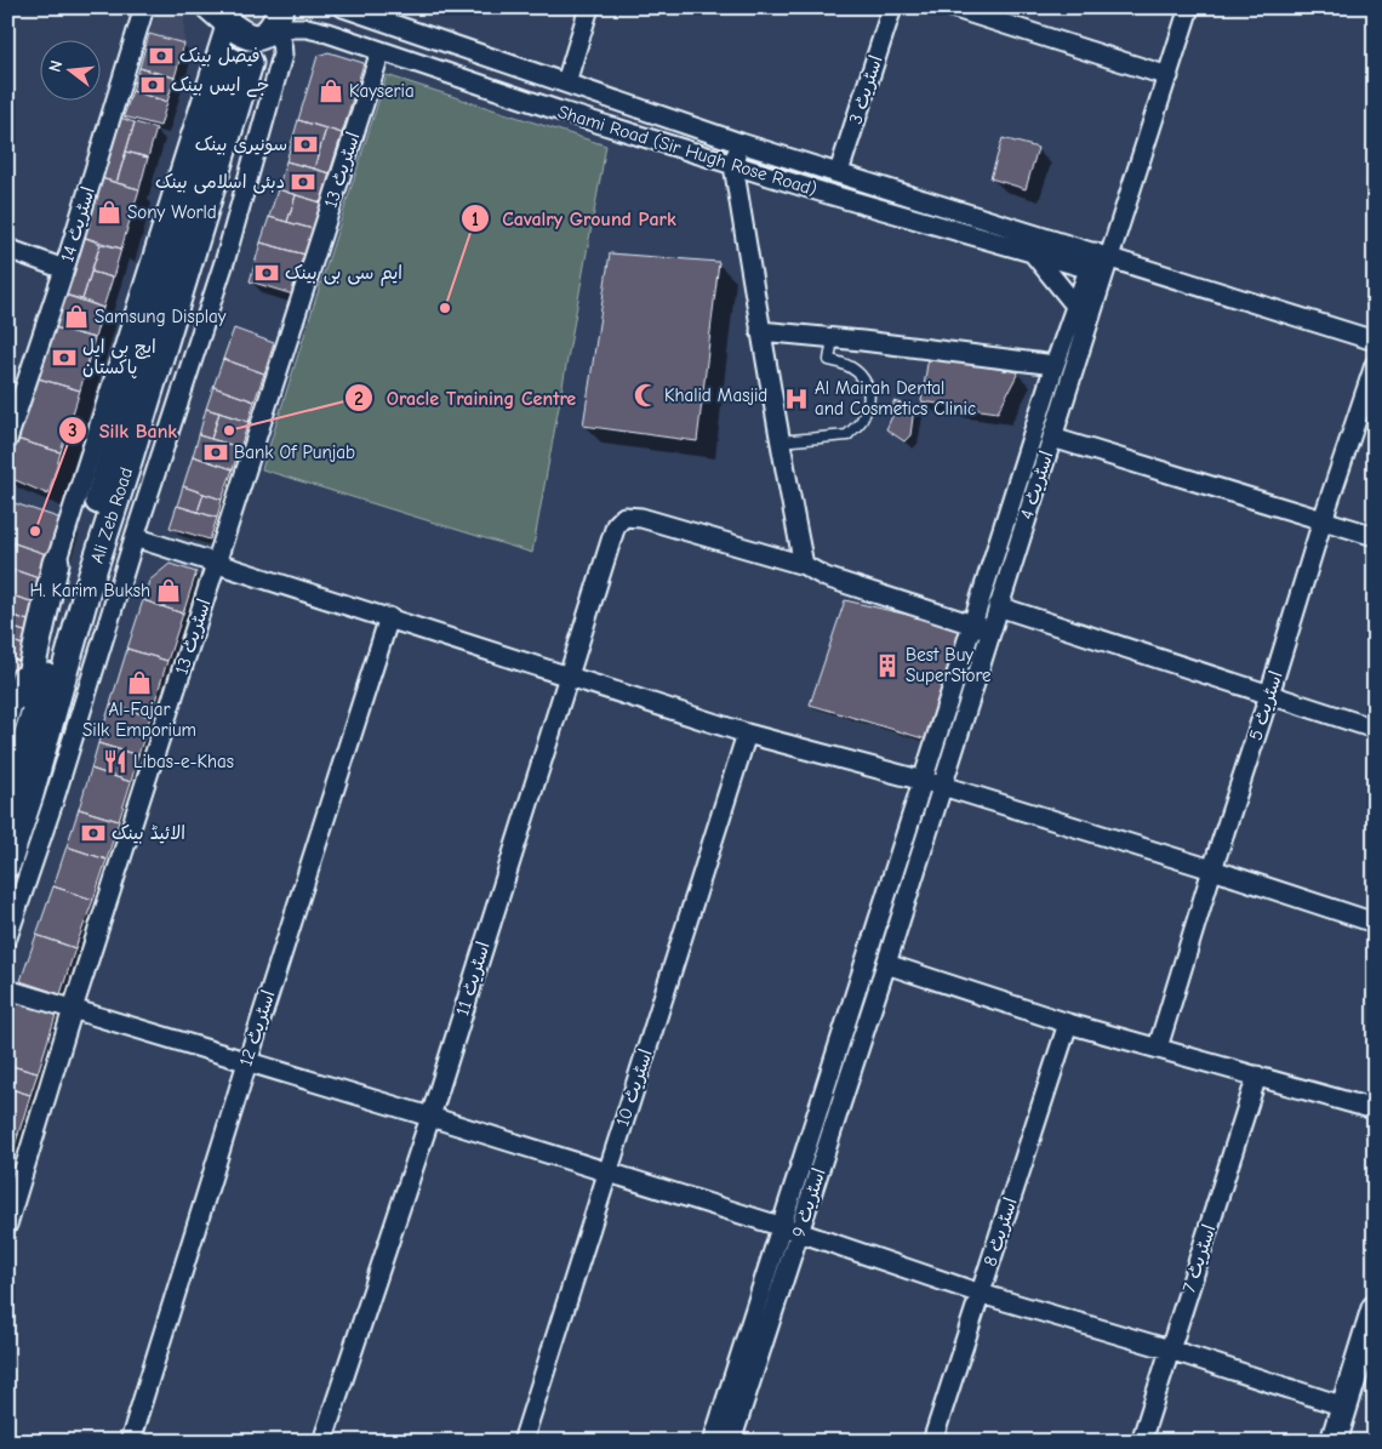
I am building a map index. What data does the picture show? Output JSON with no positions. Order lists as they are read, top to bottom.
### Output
{
  "streets": {
    "main road": ["Ali Zeb Road"],
    "street": [
      "اسٹریٹ 3",
      "Shami Road (Sir Hugh Rose Road)",
      "اسٹریٹ 13",
      "اسٹریٹ 14",
      "اسٹریٹ 4",
      "اسٹریٹ 5",
      "اسٹریٹ 11",
      "اسٹریٹ 12",
      "اسٹریٹ 10",
      "اسٹریٹ 9",
      "اسٹریٹ 8",
      "اسٹریٹ 7"
    ]
  },
  "crossings": [
    ["اسٹریٹ 3", "Shami Road (Sir Hugh Rose Road)"],
    ["Shami Road (Sir Hugh Rose Road)", "اسٹریٹ 13"],
    ["Shami Road (Sir Hugh Rose Road)", "اسٹریٹ 4"]
  ],
  "places": {
    "bank": [
      "فیصل بینک",
      "جے ایس بینک",
      "سونیری بینک",
      "دبئی اسلامی بینک",
      "ایم سی بی بینک",
      "ایچ بی ایل پاکستان",
      "Bank Of Punjab",
      "الائیڈ بینک"
    ],
    "shop": [
      "Kayseria",
      "Sony World",
      "Samsung Display",
      "H. Karim Buksh",
      "Al-Fajar Silk Emporium"
    ],
    "other": ["Cavalry Ground Park", "Oracle Training Centre", "Silk Bank"],
    "mosque": ["Khalid Masjid"],
    "hospital": ["Al Mairah Dental and Cosmetics Clinic"],
    "building": ["Best Buy SuperStore"],
    "restaurant": ["Libas-e-Khas"]
  },
  "north": "left"
}
